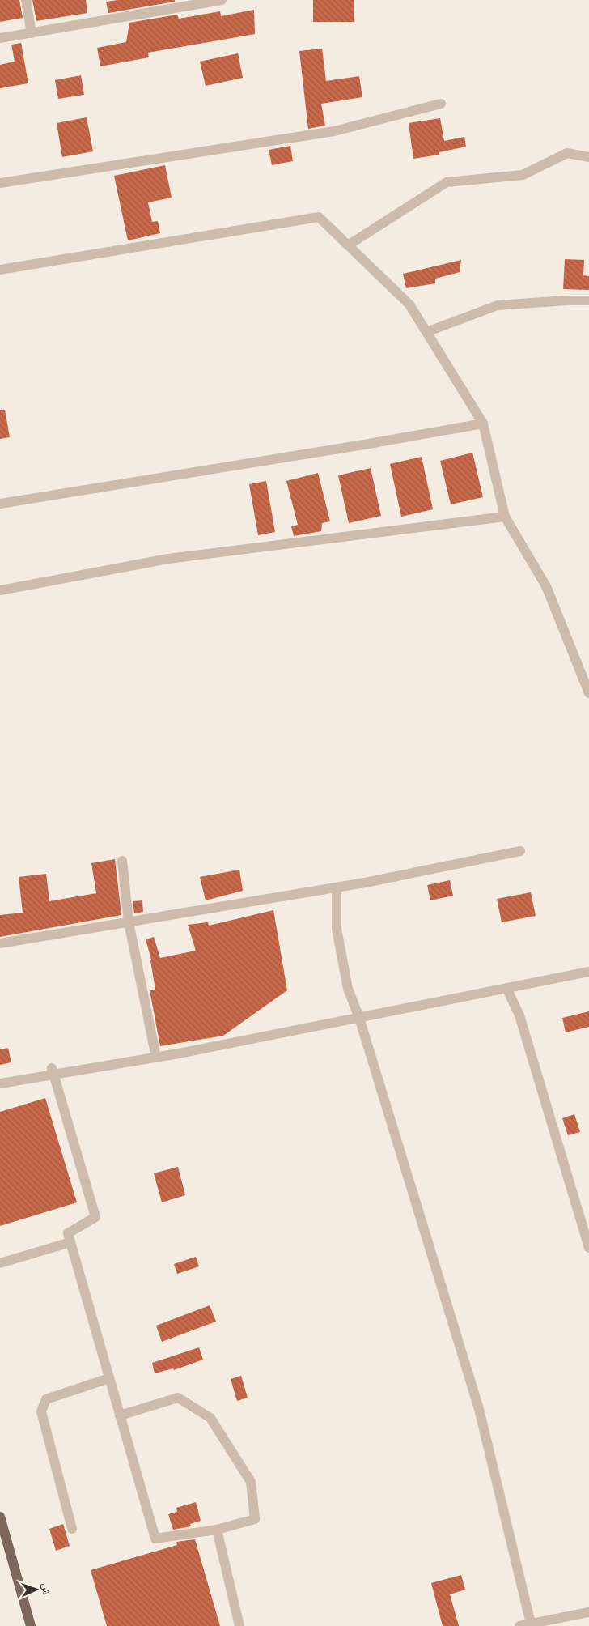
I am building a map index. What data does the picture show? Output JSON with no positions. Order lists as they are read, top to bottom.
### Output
{
  "north": "right"
}
